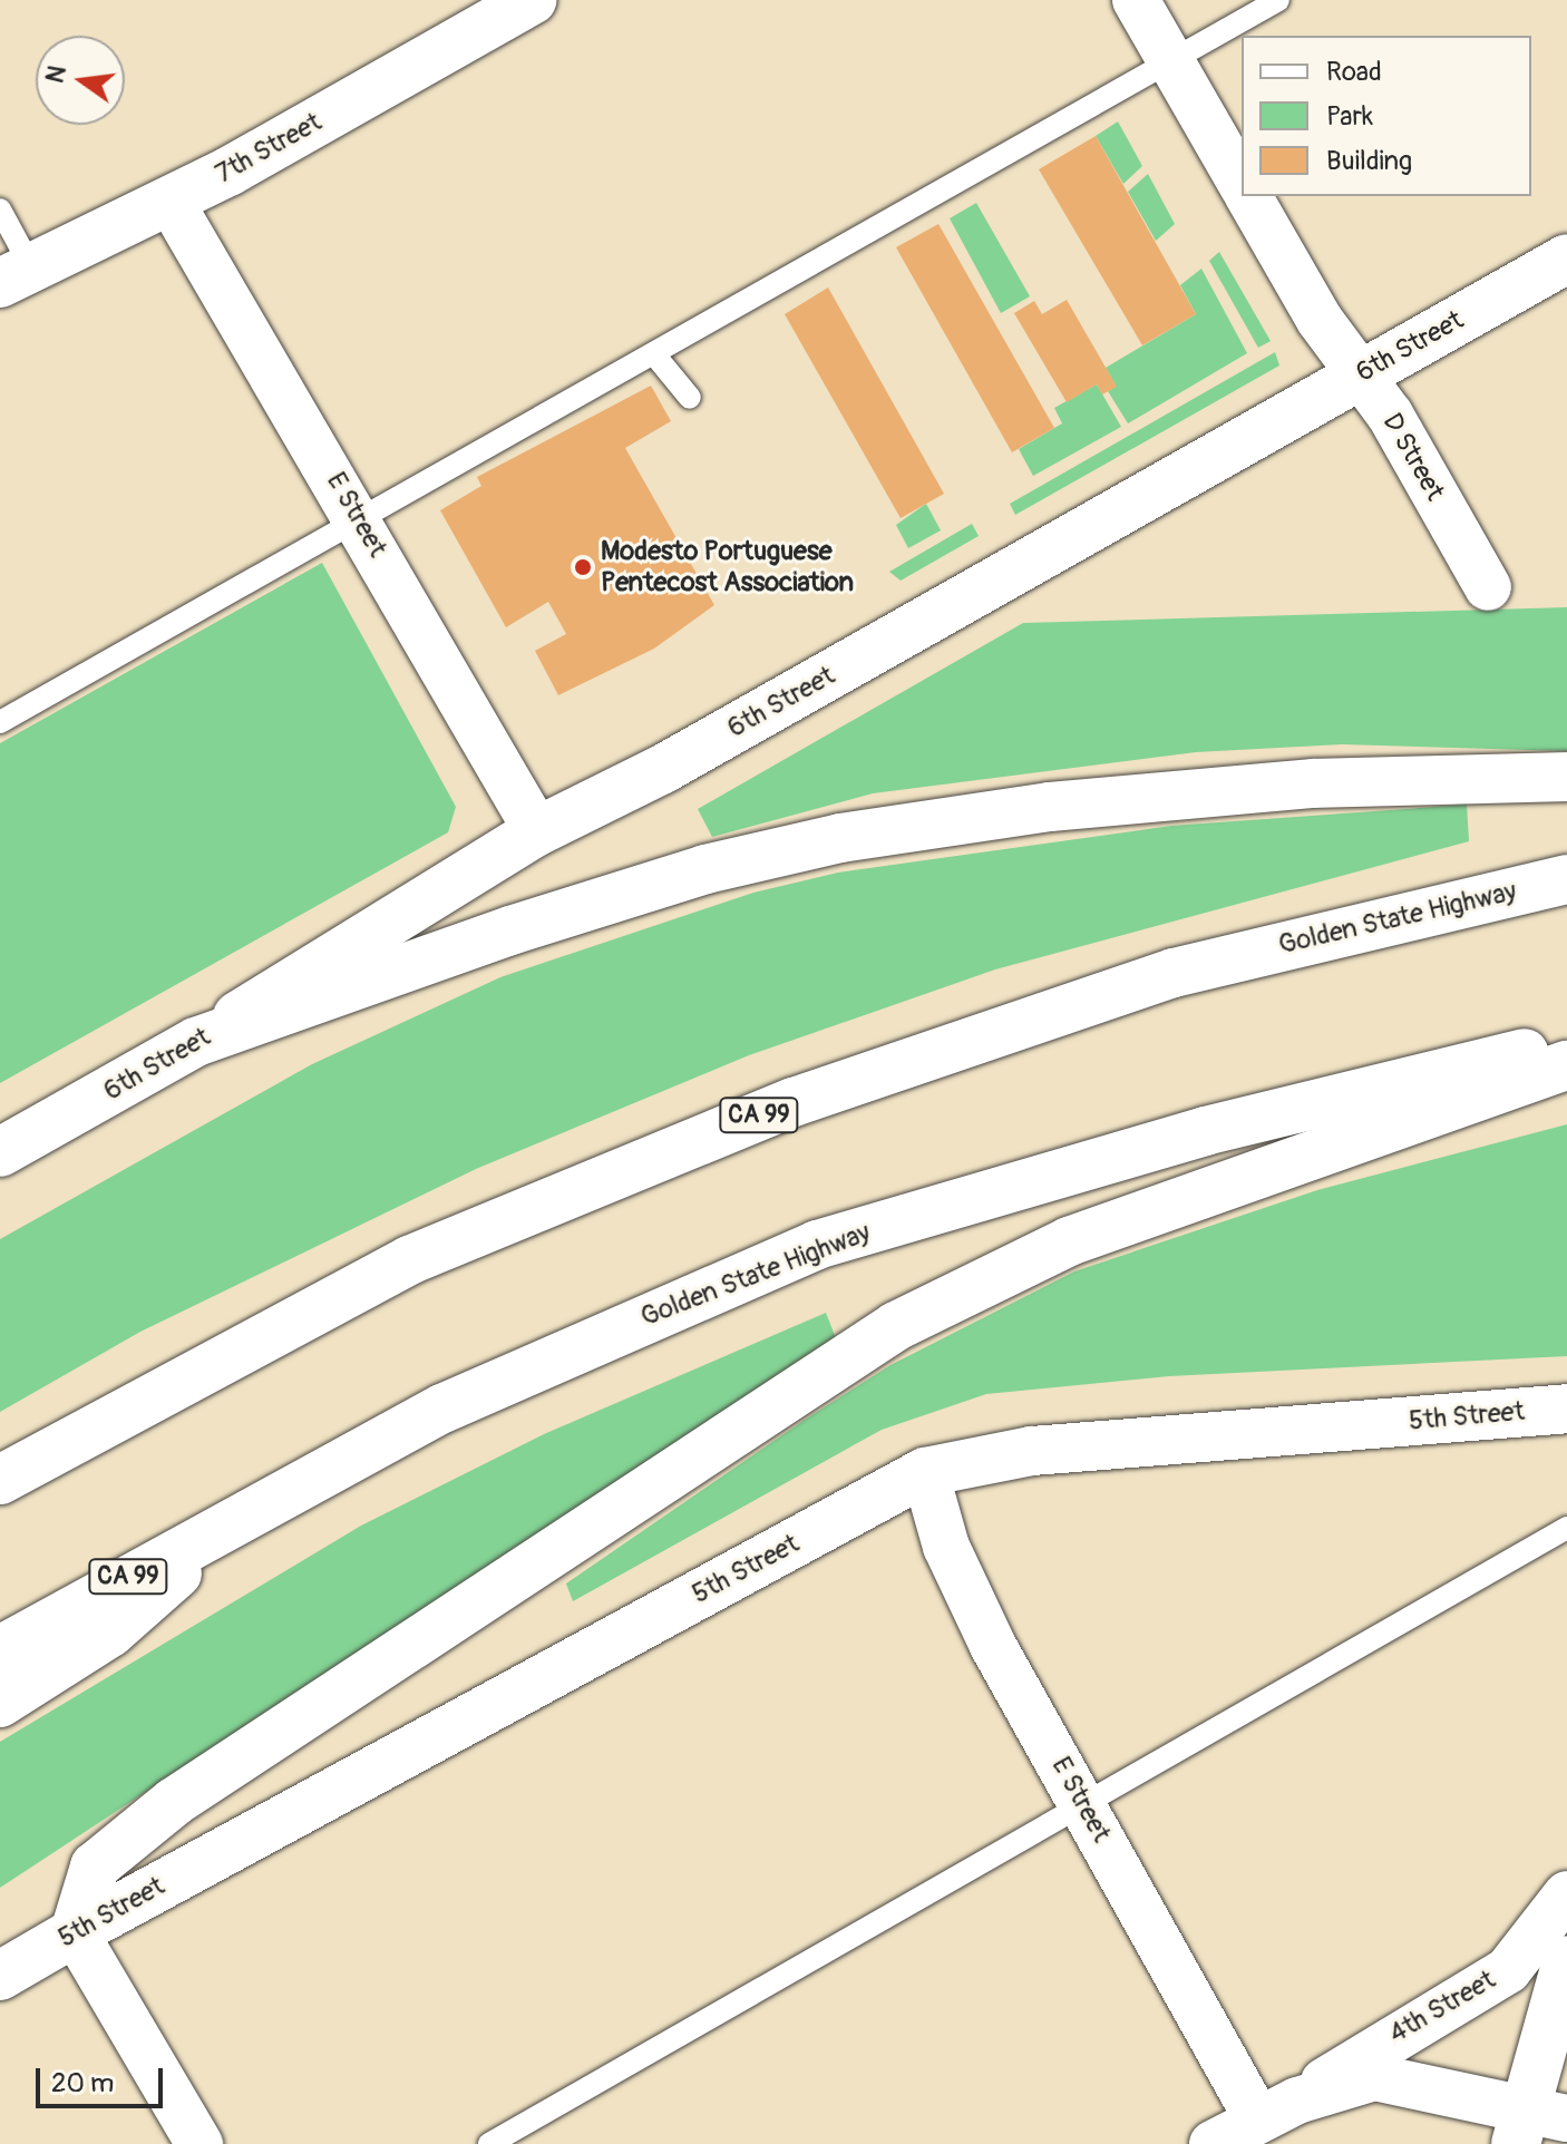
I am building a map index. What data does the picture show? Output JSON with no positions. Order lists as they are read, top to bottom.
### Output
{
  "streets": {
    "main road": [
      "7th Street",
      "6th Street",
      "Golden State Highway",
      "CA 99",
      "5th Street"
    ],
    "street": ["D Street", "E Street", "4th Street"]
  },
  "crossings": [
    ["7th Street", "E Street"],
    ["6th Street", "D Street"],
    ["6th Street", "E Street"],
    ["E Street", "5th Street"],
    ["E Street", "4th Street"]
  ],
  "places": ["Modesto Portuguese Pentecost Association"],
  "legend": ["Road", "Park", "Building"],
  "scale_bar": "20 m",
  "north": "left"
}
